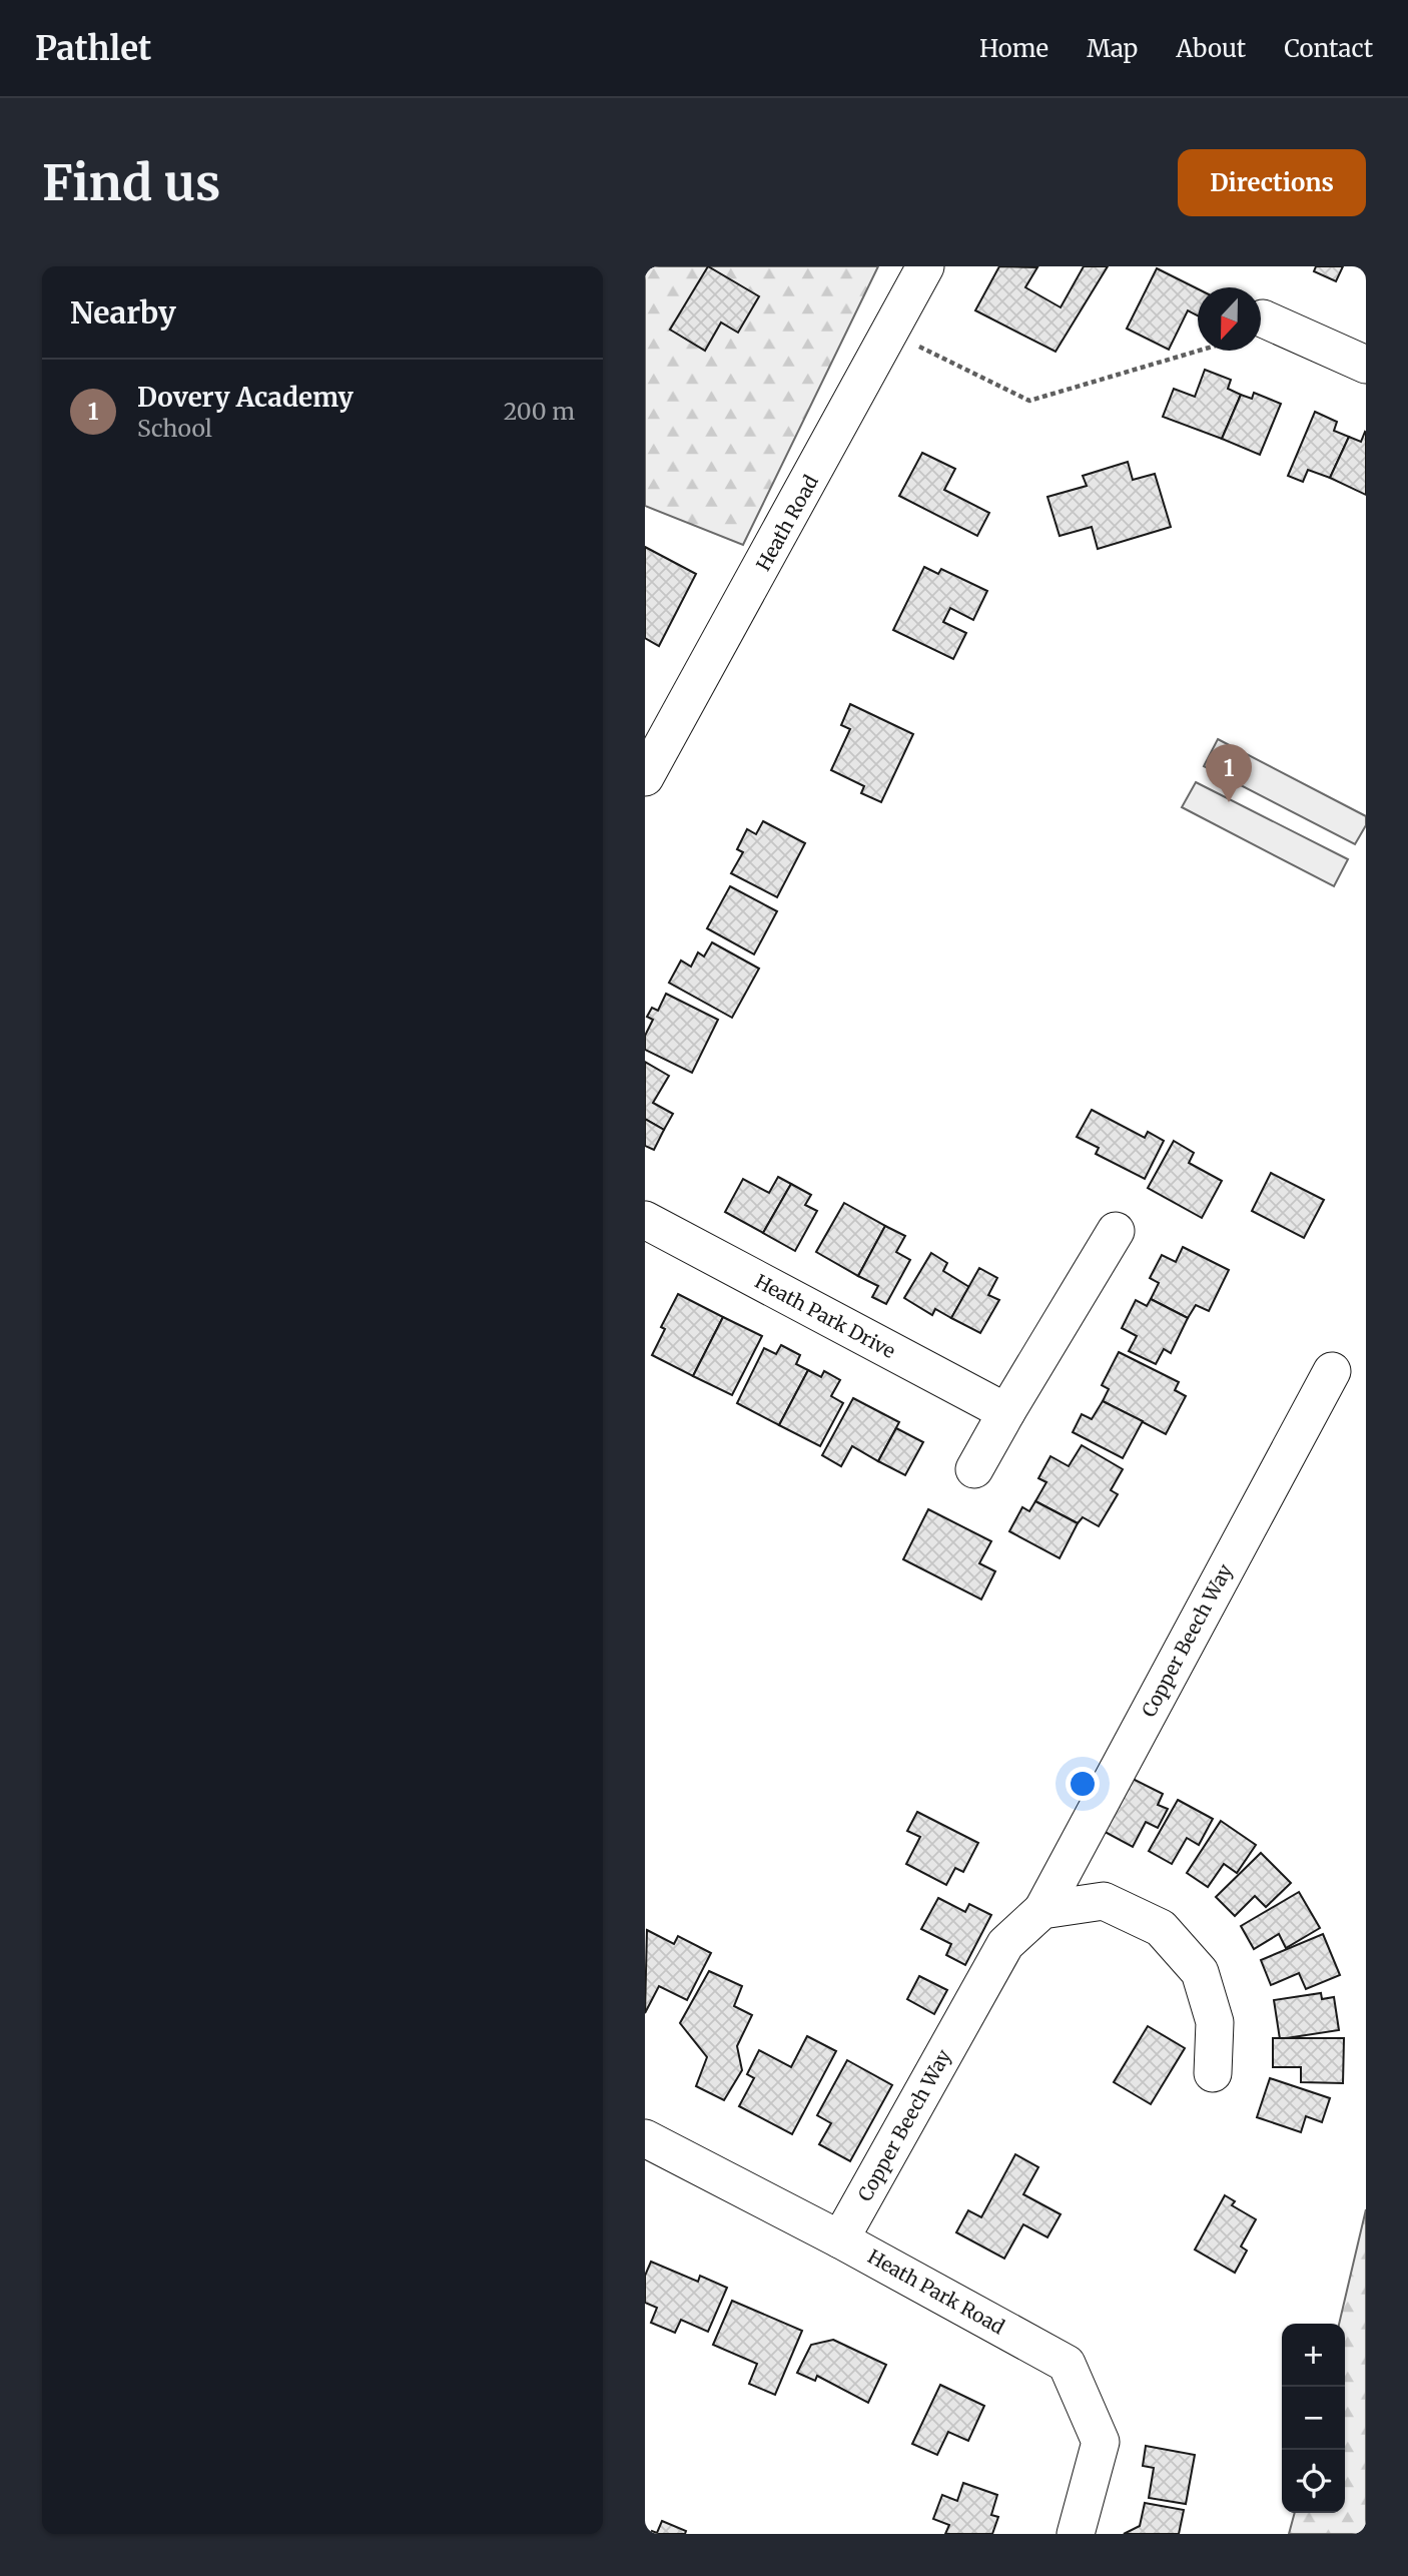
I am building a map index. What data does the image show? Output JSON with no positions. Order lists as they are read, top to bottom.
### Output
{
  "streets": {
    "street": [
      "Heath Road",
      "Heath Park Drive",
      "Copper Beech Way",
      "Heath Park Road"
    ]
  },
  "crossings": [
    ["Copper Beech Way", "Heath Park Road"]
  ],
  "north": "bottom",
  "page": {
    "header": "Pathlet",
    "nav": [
      "Home",
      "Map",
      "About",
      "Contact"
    ],
    "buttons": "Directions",
    "title": "Find us",
    "heading": "Nearby",
    "list": [
      {
        "mark": "1",
        "name": "Dovery Academy",
        "note": "School",
        "value": "200 m"
      }
    ],
    "pins": "1",
    "map_buttons": ["+", "−"]
  }
}
